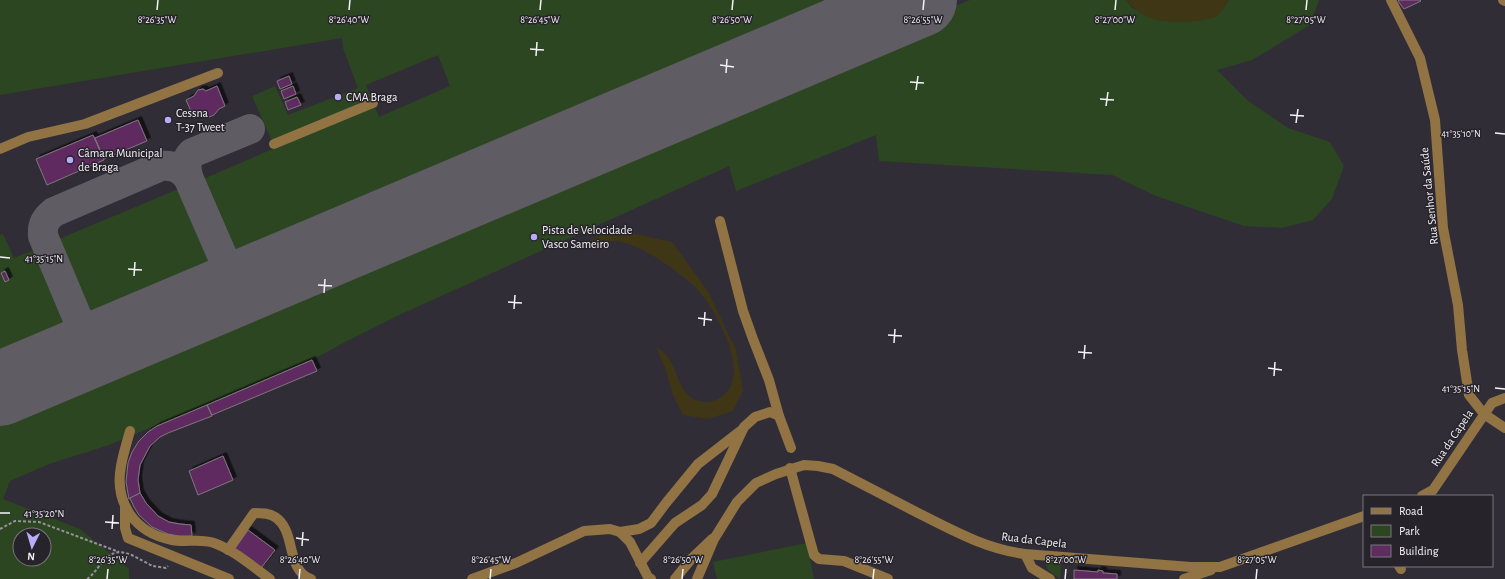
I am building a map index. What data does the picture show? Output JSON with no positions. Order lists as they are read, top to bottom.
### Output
{
  "streets": {
    "street": ["Rua Senhor da Saúde", "Rua da Capela"]
  },
  "crossings": [
    ["Rua Senhor da Saúde", "Rua da Capela"]
  ],
  "places": [
    "CMA Braga",
    "Cessna T-37 Tweet",
    "Câmara Municipal de Braga",
    "Pista de Velocidade Vasco Sameiro"
  ],
  "legend": ["Road", "Park", "Building"],
  "north": "bottom",
  "coordinates": [
    "8°27'00\"W",
    "8°26'35\"W",
    "8°26'40\"W",
    "8°26'45\"W",
    "8°26'50\"W",
    "8°26'55\"W",
    "8°27'05\"W",
    "41°35'10\"N",
    "41°35'15\"N",
    "41°35'20\"N"
  ]
}
